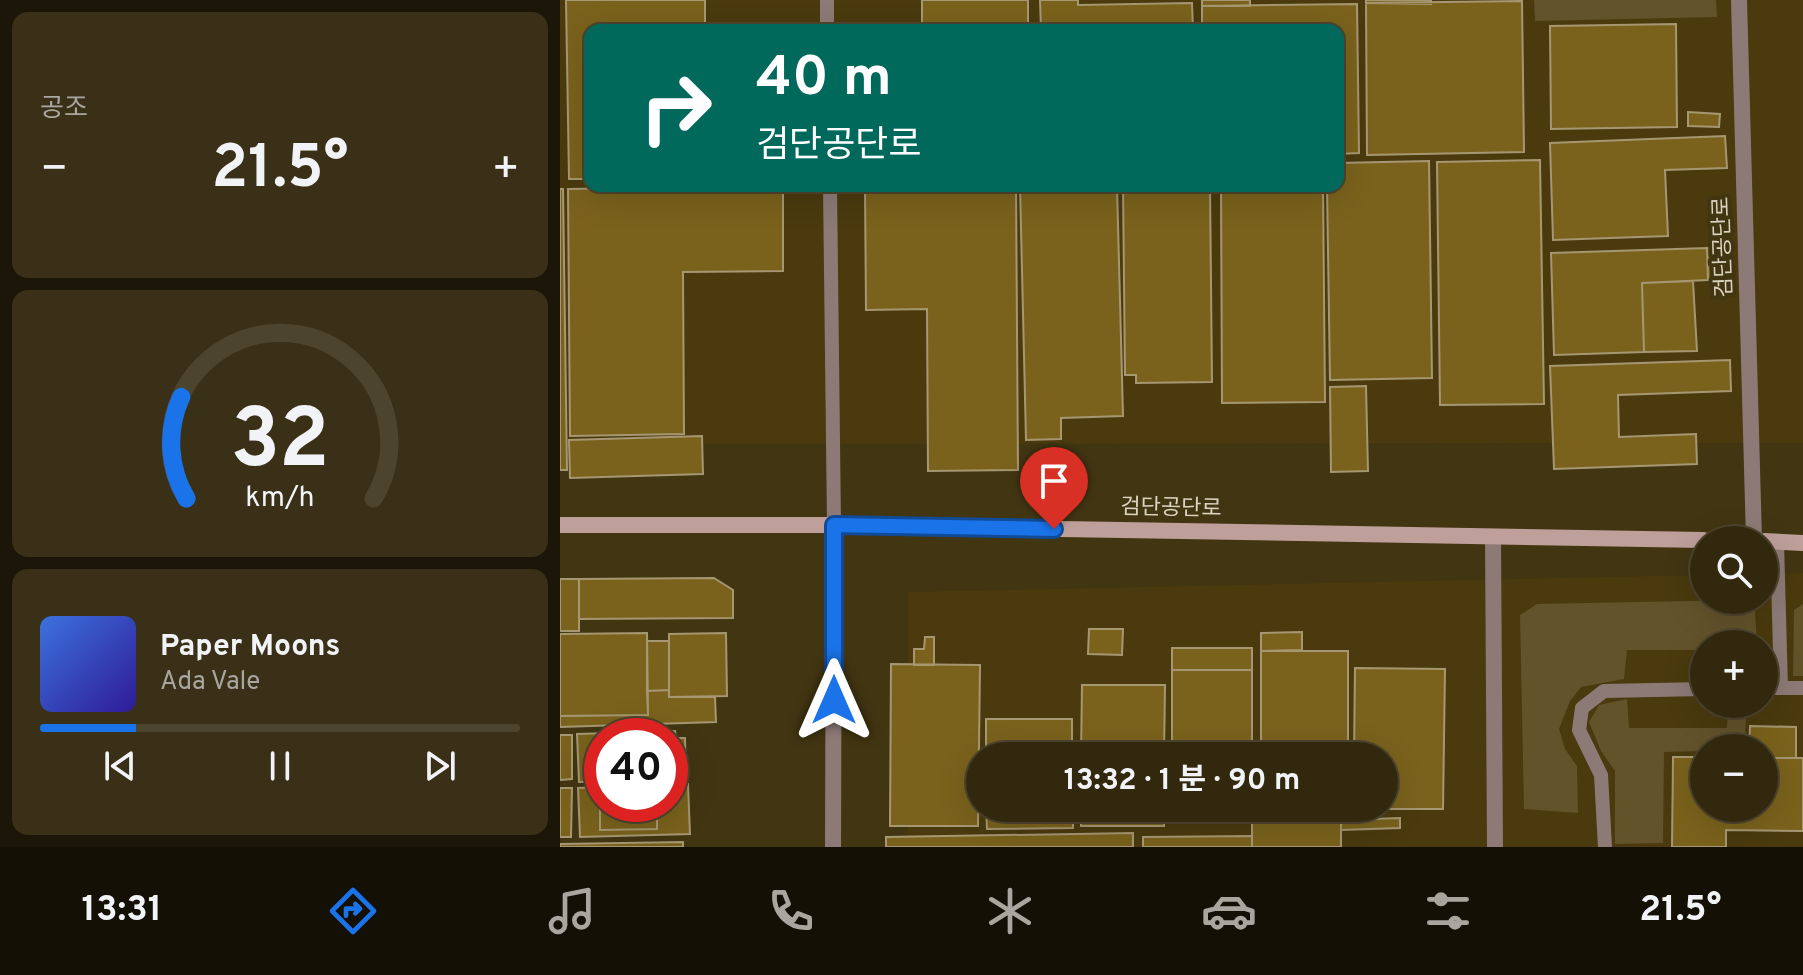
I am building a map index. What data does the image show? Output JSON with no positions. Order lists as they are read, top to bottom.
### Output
{
  "streets": {
    "main road": ["검단공단로"]
  },
  "page": {
    "tile": "공조",
    "turn": ["40 m", "검단공단로"],
    "heat": ["−", "21.5°", "+"],
    "map_buttons": ["+", "−"],
    "song": ["Paper Moons", "Ada Vale"],
    "limit": "40",
    "trip": "13:32 · 1 분 · 90 m",
    "tabs": ["13:31", "21.5°"],
    "gauge": ["32", "km/h"]
  }
}
